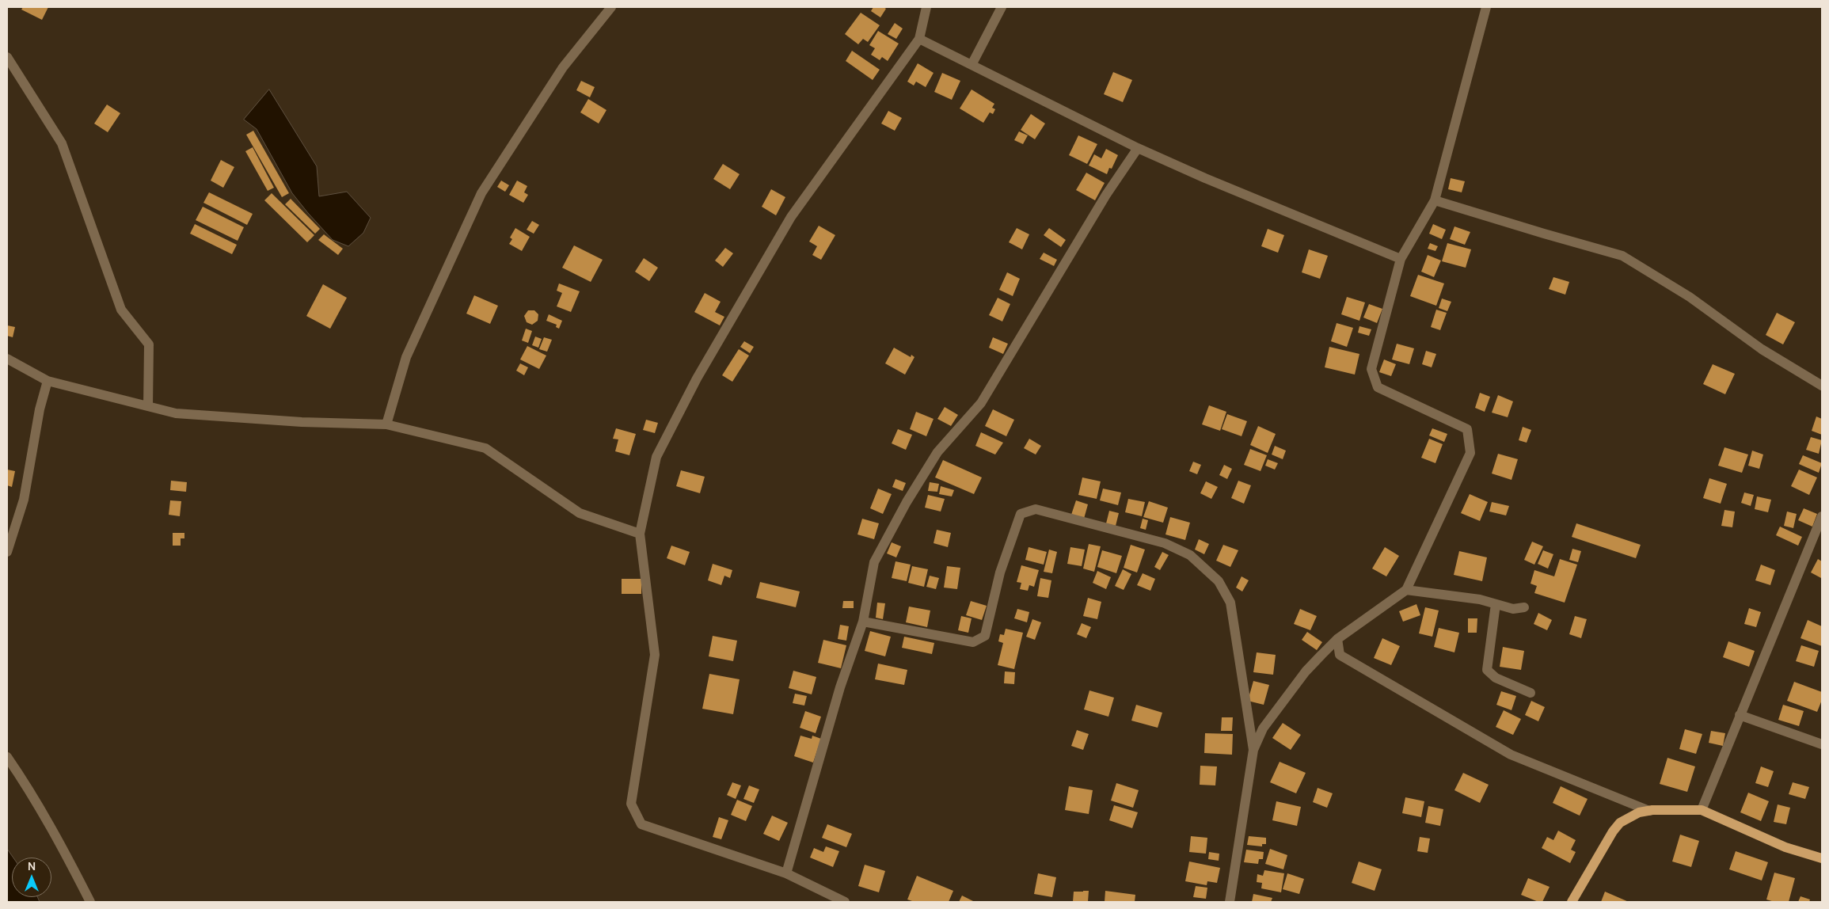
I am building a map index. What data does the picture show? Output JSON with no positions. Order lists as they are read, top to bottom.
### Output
{
  "north": "top"
}
